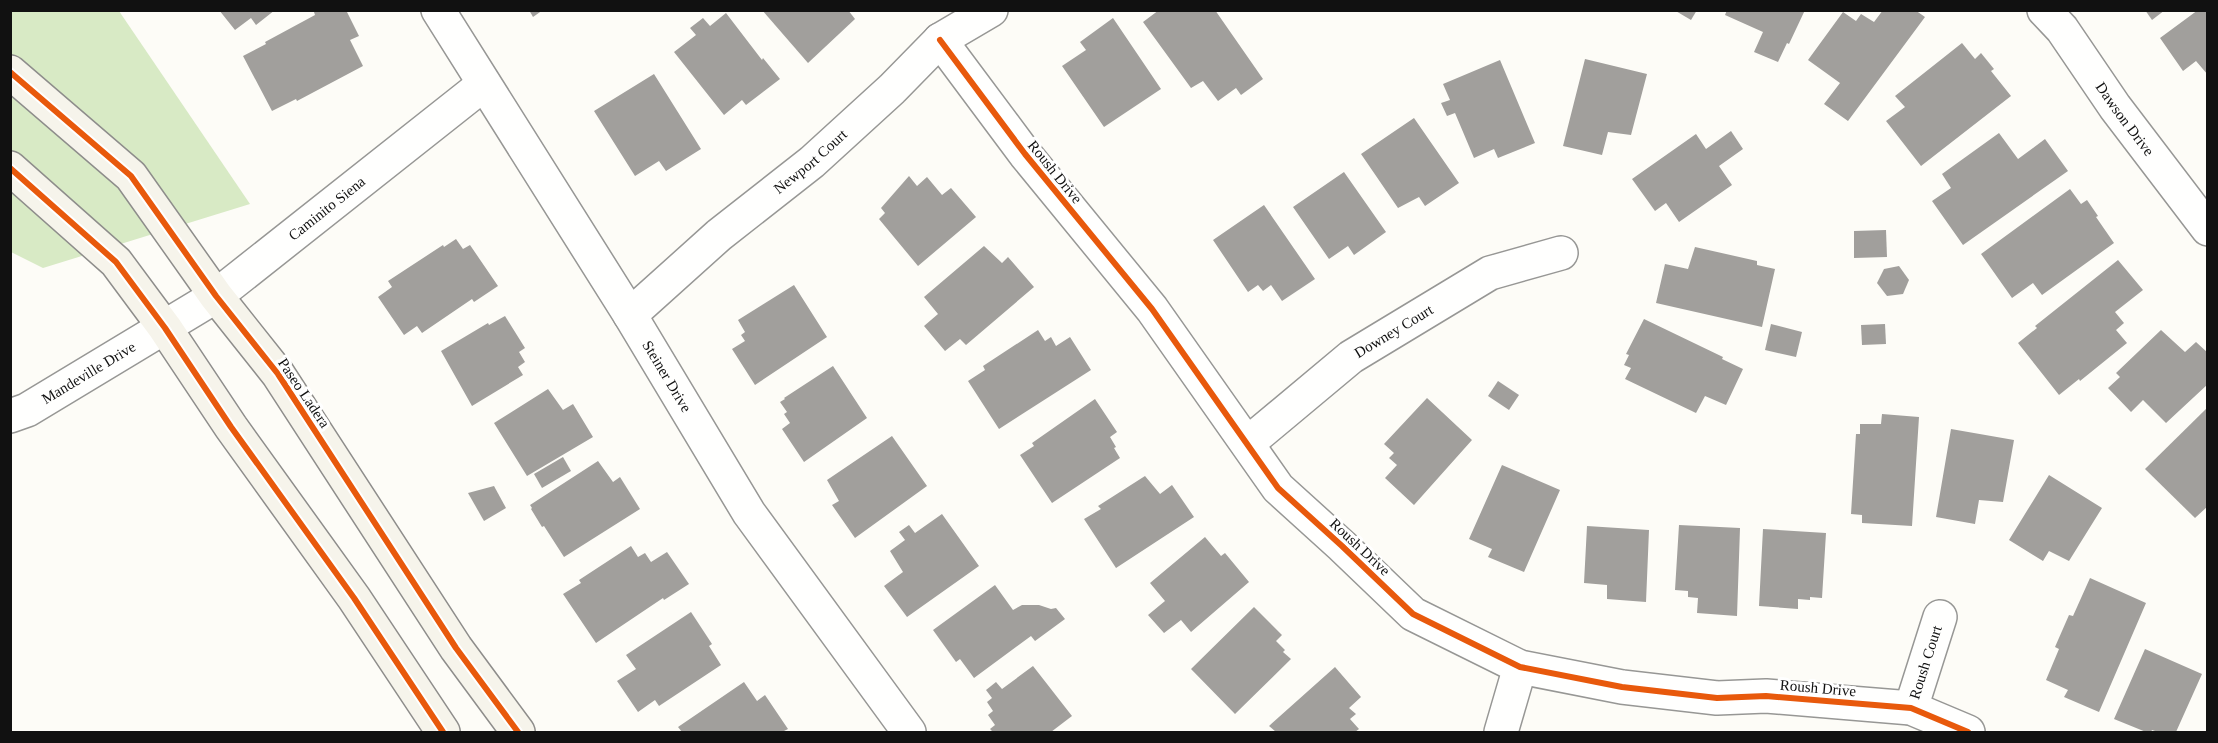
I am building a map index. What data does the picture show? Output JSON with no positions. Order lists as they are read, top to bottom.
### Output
{
  "streets": {
    "main road": ["Paseo Ladera"],
    "street": [
      "Dawson Drive",
      "Newport Court",
      "Roush Drive",
      "Caminito Siena",
      "Downey Court",
      "Mandeville Drive",
      "Steiner Drive",
      "Roush Court"
    ]
  },
  "crossings": [
    ["Newport Court", "Roush Drive"],
    ["Newport Court", "Steiner Drive"],
    ["Roush Drive", "Downey Court"],
    ["Roush Drive", "Roush Court"],
    ["Caminito Siena", "Mandeville Drive"],
    ["Caminito Siena", "Steiner Drive"],
    ["Caminito Siena", "Paseo Ladera"]
  ]
}
